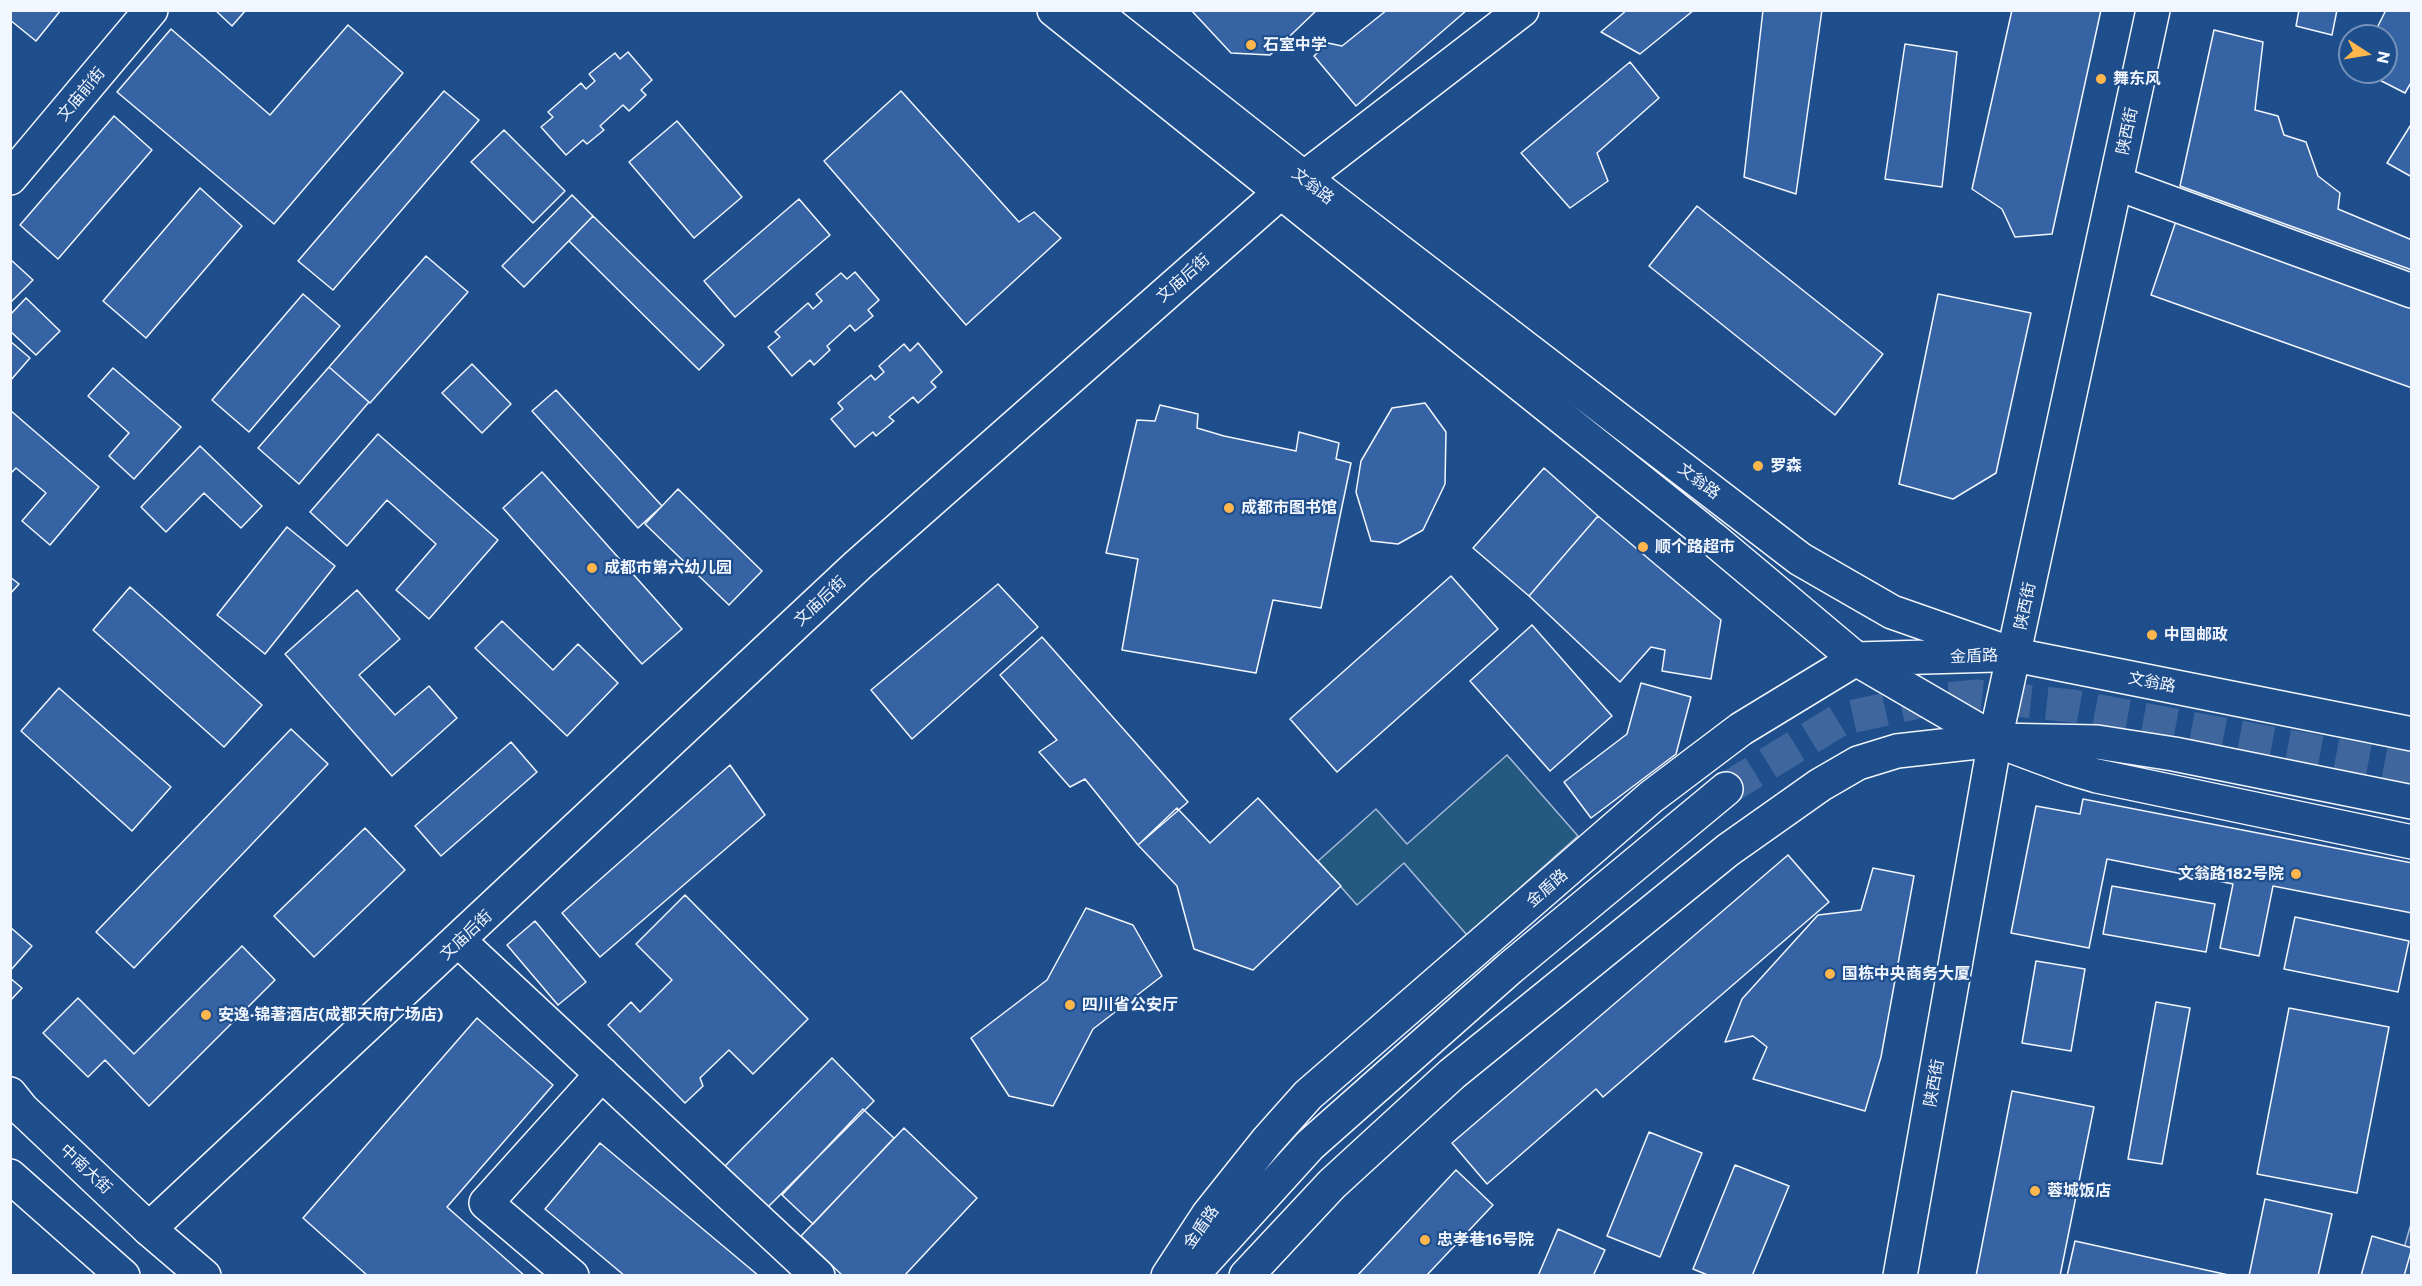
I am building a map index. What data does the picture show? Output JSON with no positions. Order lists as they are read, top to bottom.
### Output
{
  "streets": {
    "main road": [
      "文庙前街",
      "陕西街",
      "文翁路",
      "文庙后街",
      "金盾路",
      "中南大街"
    ]
  },
  "crossings": [
    ["陕西街", "文翁路"],
    ["陕西街", "金盾路"],
    ["文翁路", "文庙后街"],
    ["文翁路", "金盾路"],
    ["文庙后街", "中南大街"]
  ],
  "places": [
    "石室中学",
    "舞东风",
    "罗森",
    "成都市图书馆",
    "顺个路超市",
    "成都市第六幼儿园",
    "中国邮政",
    "文翁路182号院",
    "国栋中央商务大厦",
    "四川省公安厅",
    "安逸·锦著酒店(成都天府广场店)",
    "蓉城饭店",
    "忠孝巷16号院"
  ],
  "north": "right"
}
